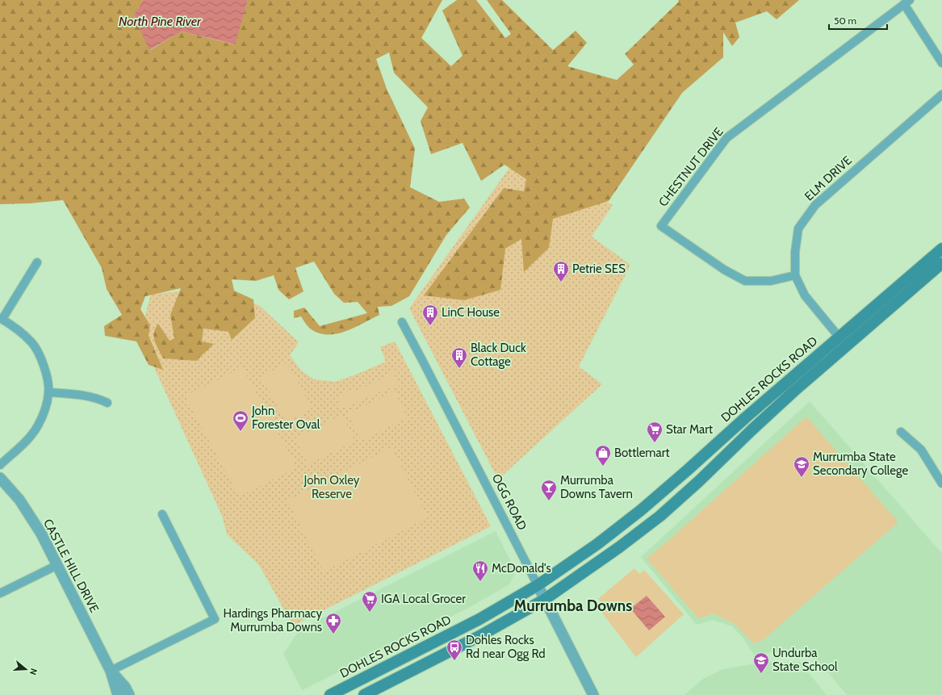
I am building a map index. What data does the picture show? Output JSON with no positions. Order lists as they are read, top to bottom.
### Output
{
  "streets": {
    "main road": ["DOHLES ROCKS ROAD"],
    "street": [
      "CHESTNUT DRIVE",
      "ELM DRIVE",
      "OGG ROAD",
      "CASTLE HILL DRIVE"
    ]
  },
  "crossings": [
    ["CHESTNUT DRIVE", "ELM DRIVE"],
    ["ELM DRIVE", "DOHLES ROCKS ROAD"],
    ["DOHLES ROCKS ROAD", "OGG ROAD"]
  ],
  "districts": ["Murrumba Downs"],
  "water": ["North Pine River"],
  "parks": ["John Oxley Reserve"],
  "places": {
    "building": ["Petrie SES", "LinC House", "Black Duck Cottage"],
    "sports": ["John Forester Oval"],
    "supermarket": ["Star Mart", "IGA Local Grocer"],
    "shop": ["Bottlemart"],
    "school or university": ["Murrumba State Secondary College", "Undurba State School"],
    "bar": ["Murrumba Downs Tavern"],
    "restaurant": ["McDonald's"],
    "pharmacy": ["Hardings Pharmacy Murrumba Downs"],
    "bus stop": ["Dohles Rocks Rd near Ogg Rd"]
  },
  "scale_bar": "50 m",
  "north": "right"
}
